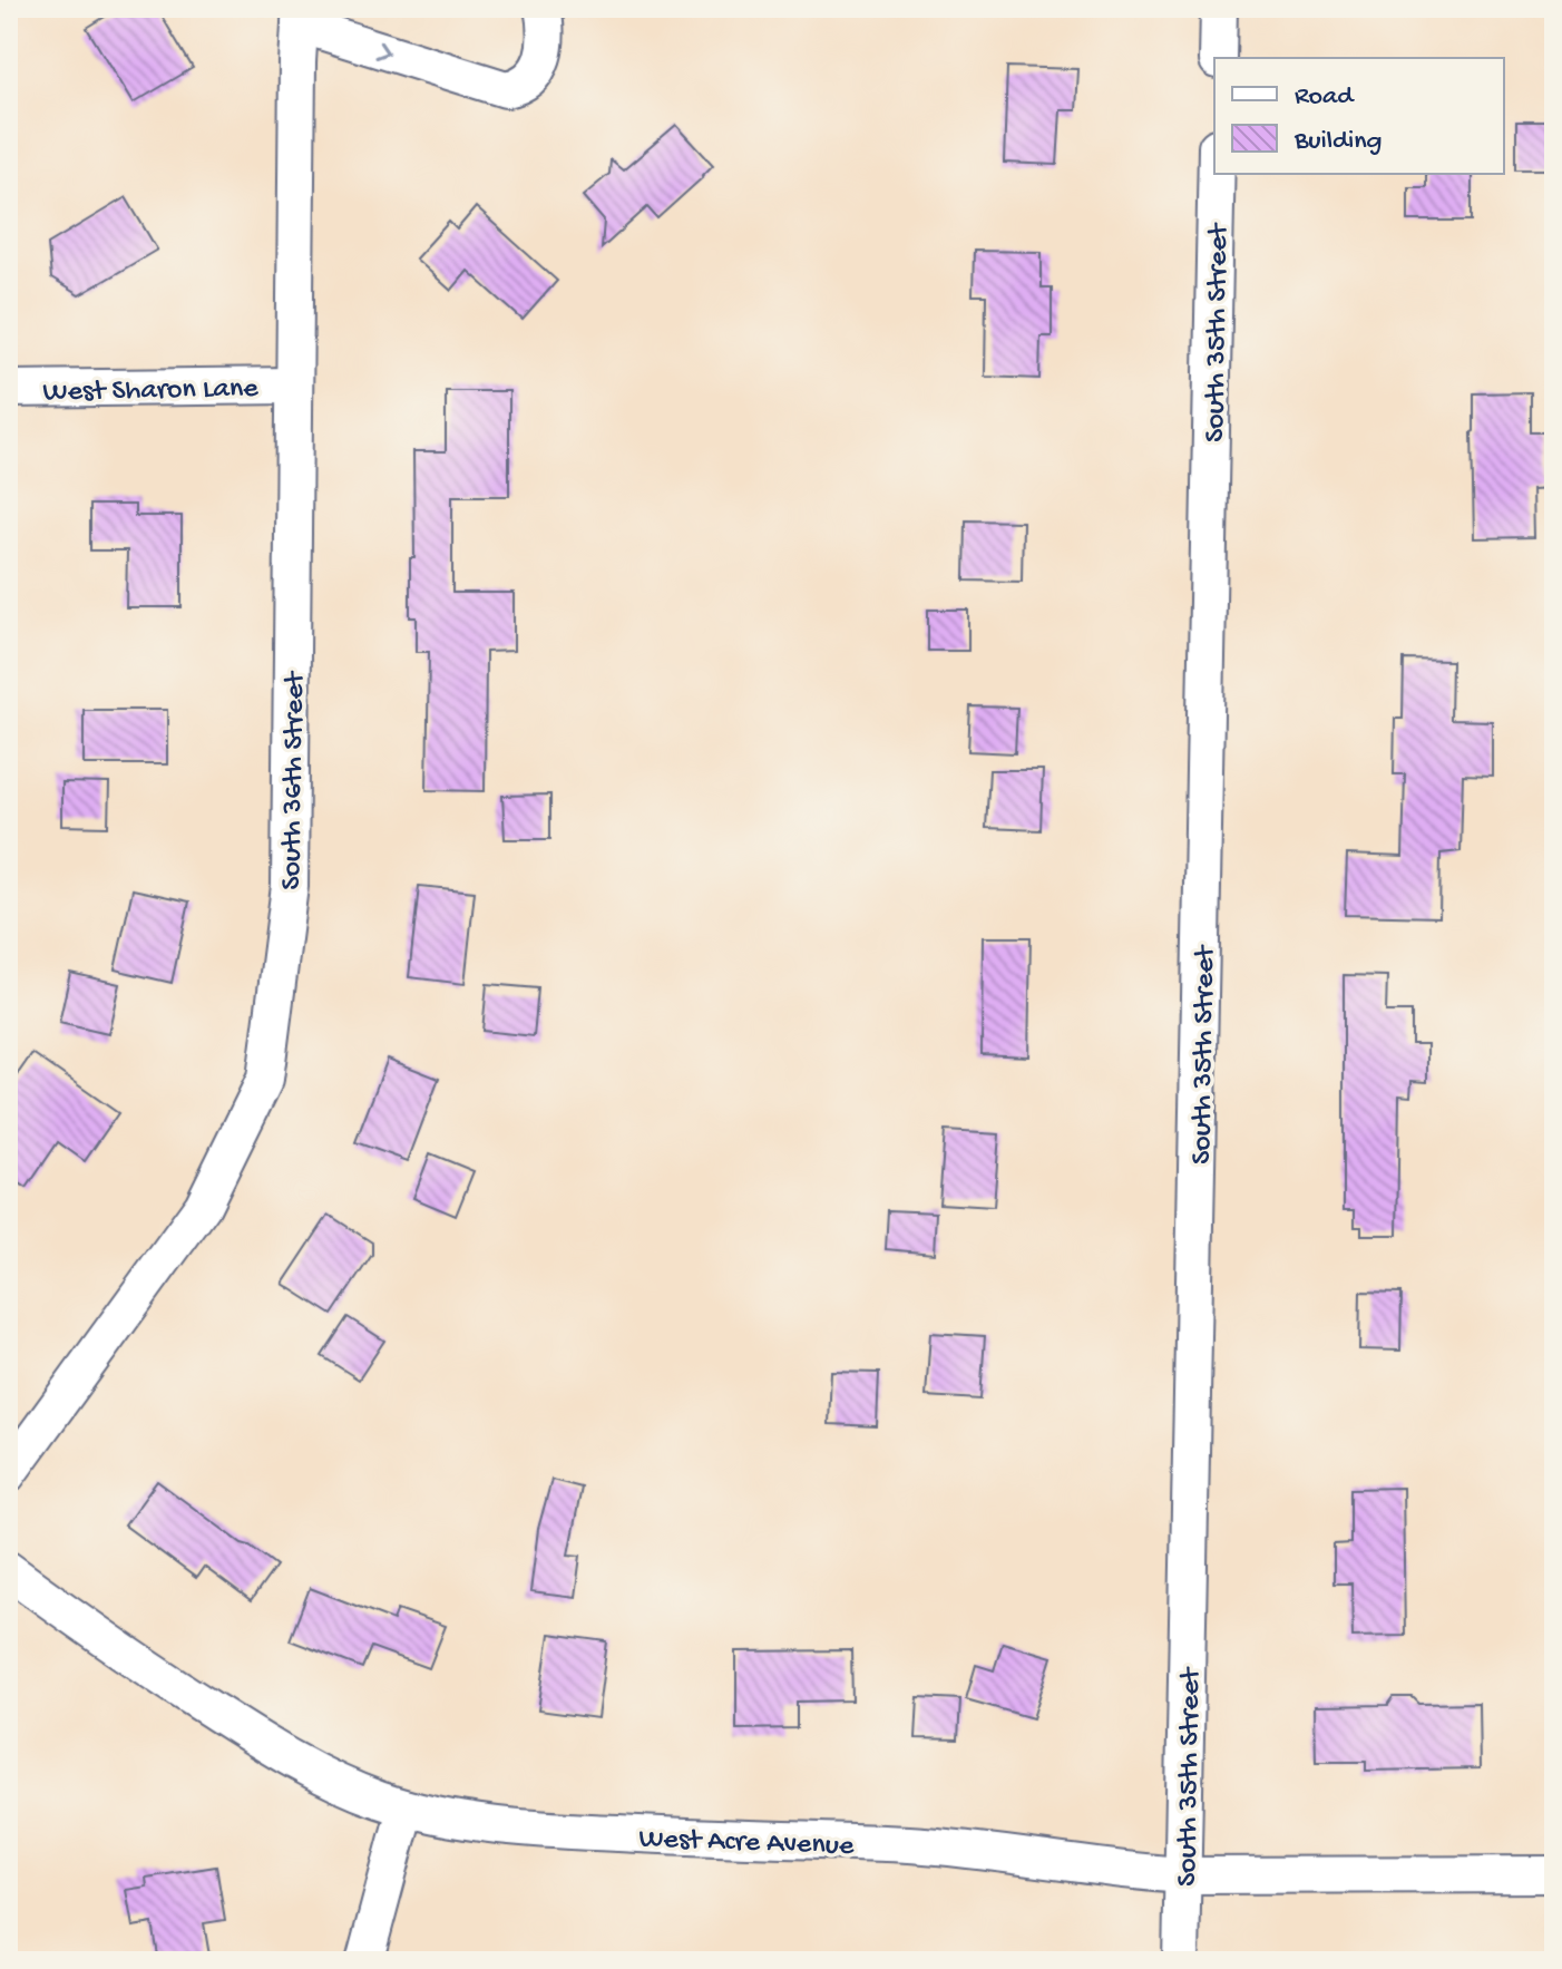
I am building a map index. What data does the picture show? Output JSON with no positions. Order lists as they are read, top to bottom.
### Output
{
  "streets": {
    "street": [
      "South 35th Street",
      "West Sharon Lane",
      "South 36th Street",
      "West Acre Avenue"
    ]
  },
  "crossings": [
    ["South 35th Street", "West Acre Avenue"],
    ["West Sharon Lane", "South 36th Street"]
  ],
  "legend": ["Road", "Building"]
}
